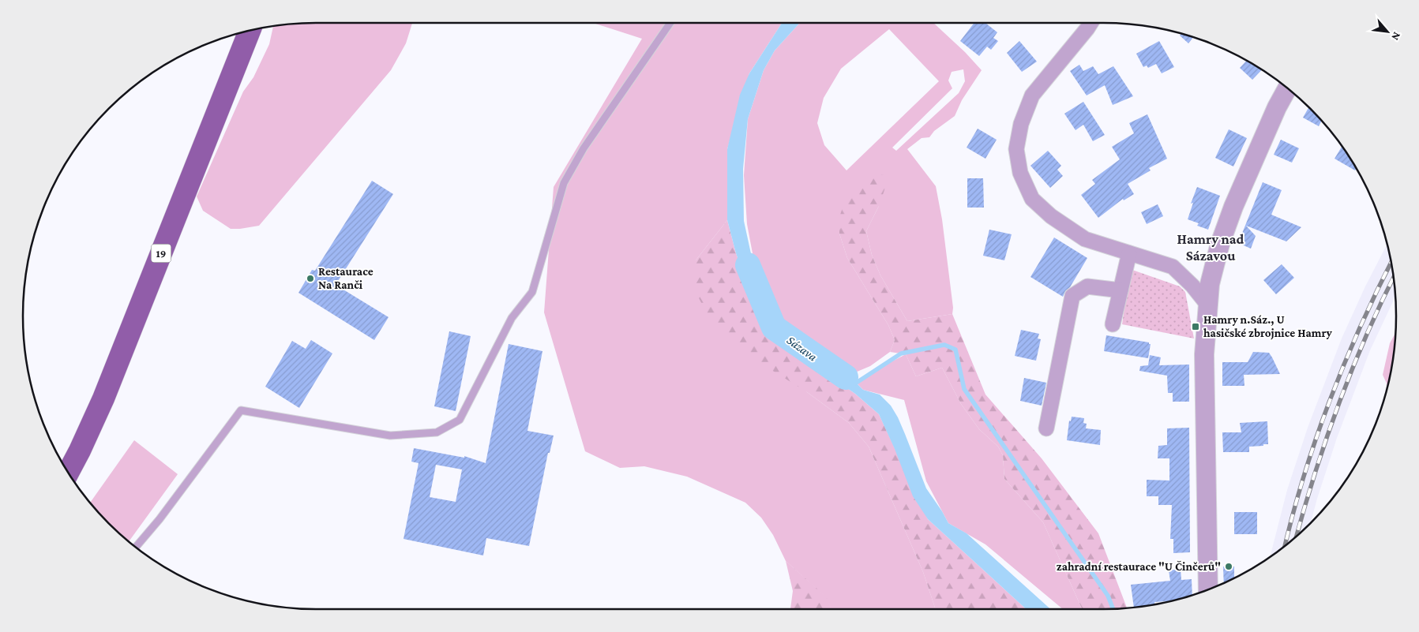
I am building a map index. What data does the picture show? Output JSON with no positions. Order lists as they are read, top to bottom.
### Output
{
  "streets": {
    "main road": ["19"]
  },
  "districts": ["Hamry nad Sázavou"],
  "water": ["Sázava"],
  "places": {
    "other": ["Restaurace Na Ranči", "zahradní restaurace \"U Činčerů\""],
    "transit": ["Hamry n.Sáz., U hasičské zbrojnice Hamry"]
  },
  "north": "bottom right"
}
